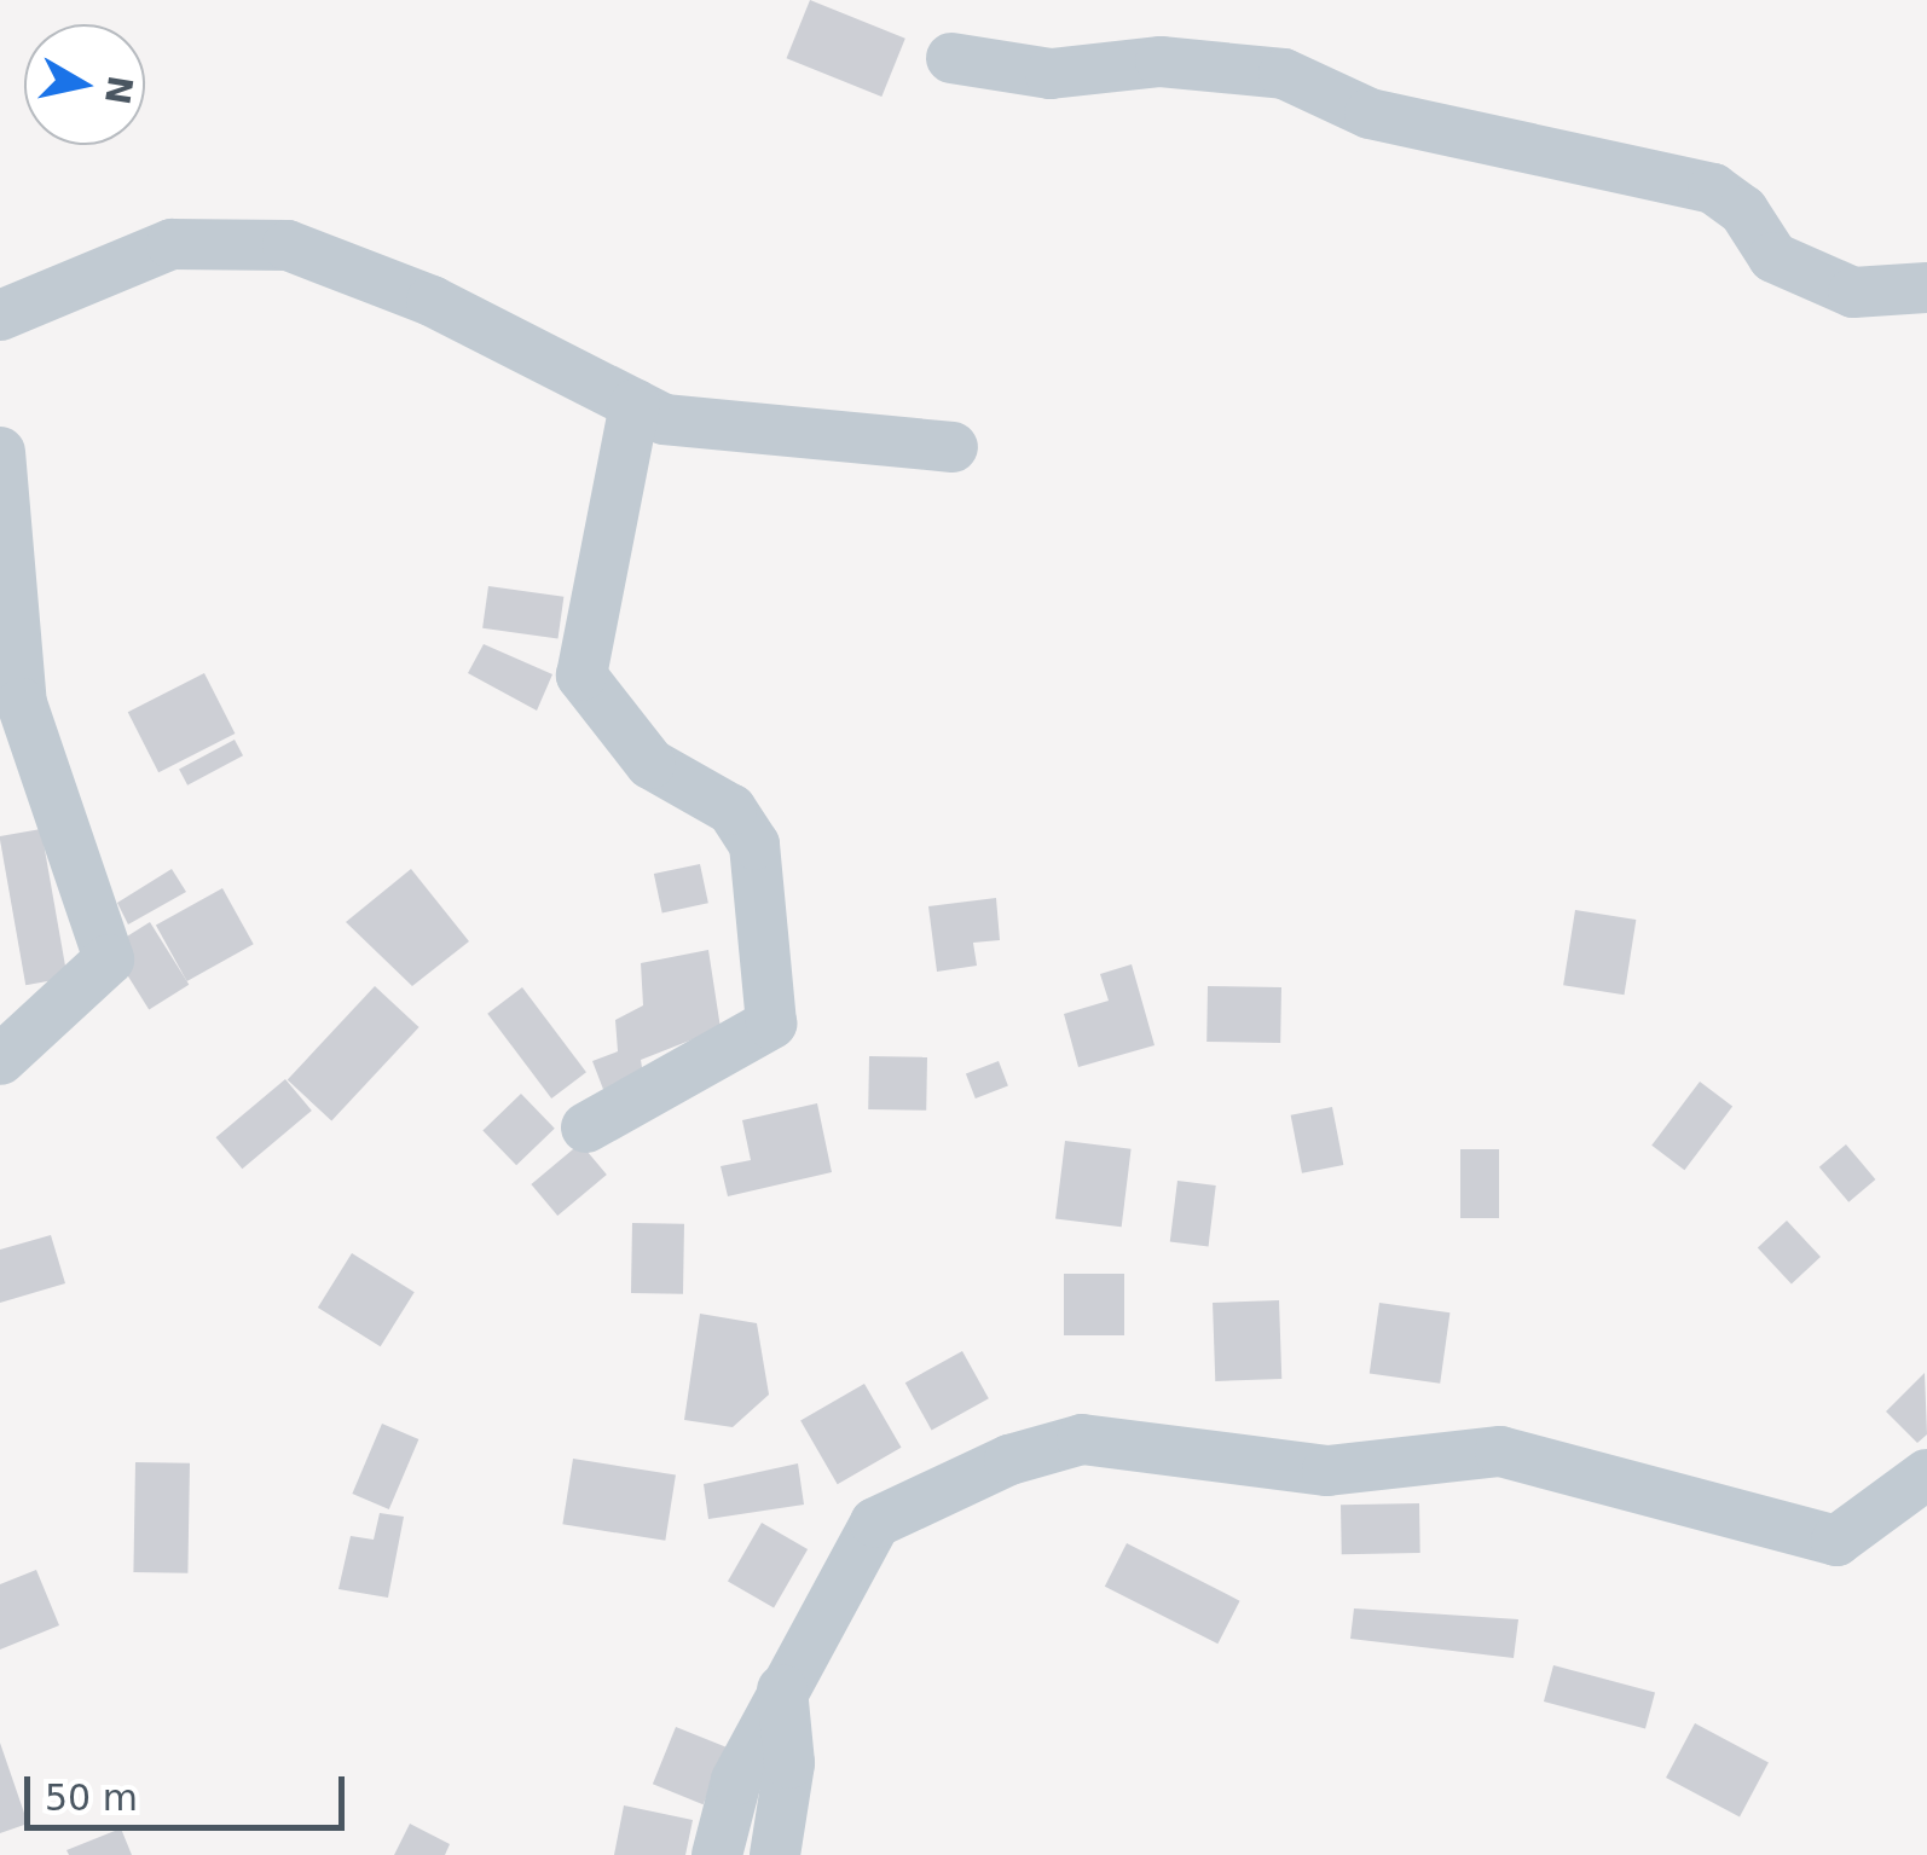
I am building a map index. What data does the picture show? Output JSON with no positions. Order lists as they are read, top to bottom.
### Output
{
  "scale_bar": "50 m",
  "north": "right"
}
